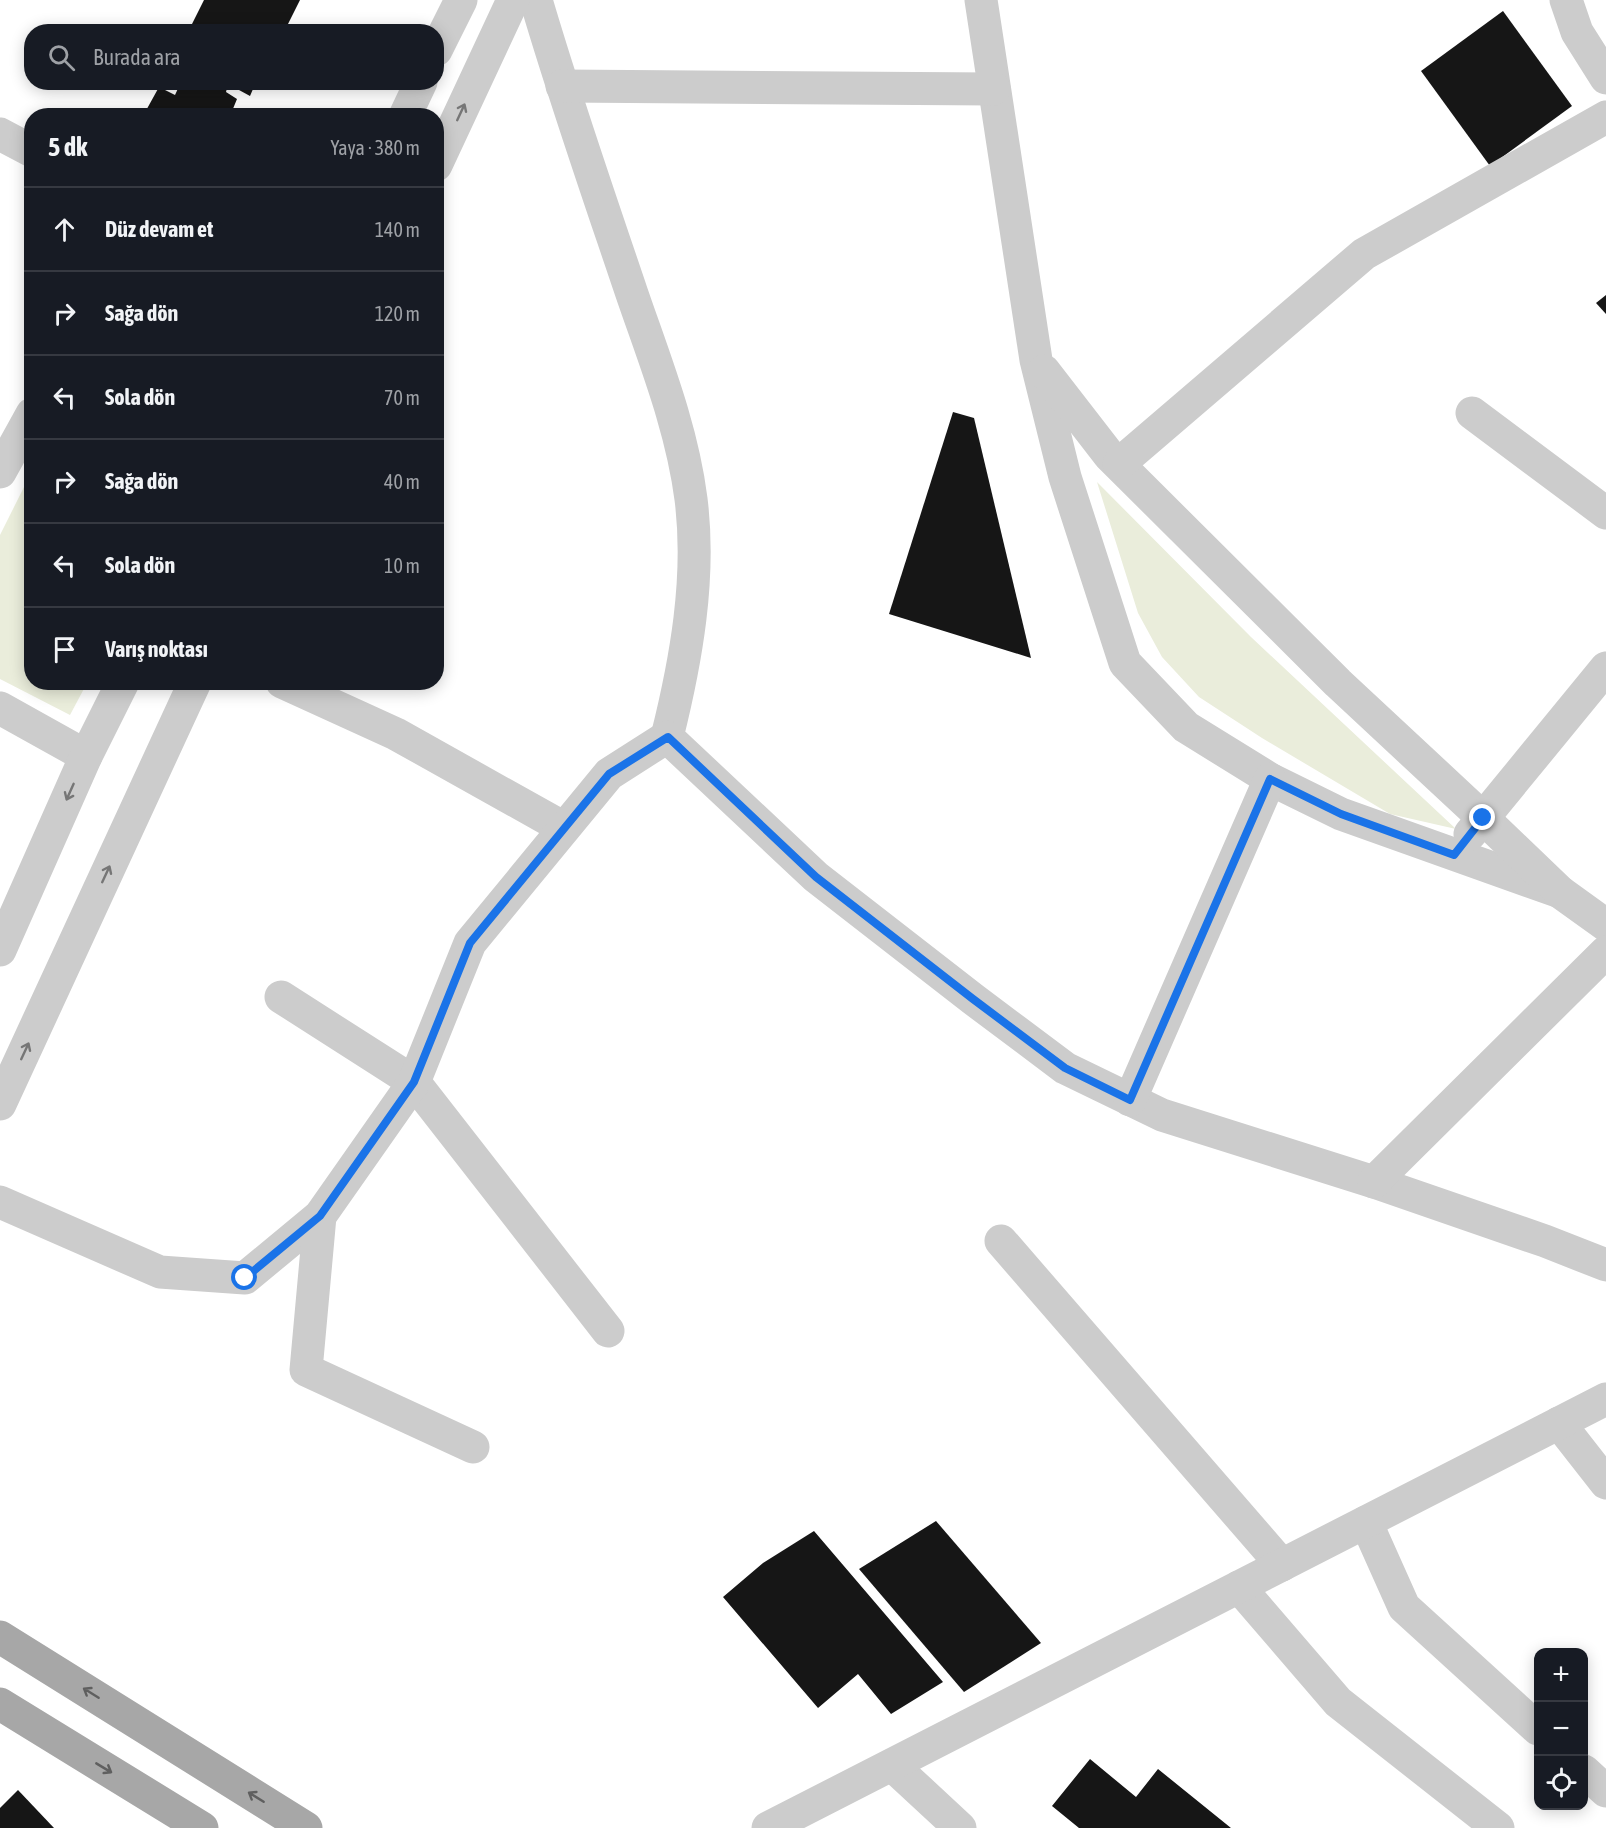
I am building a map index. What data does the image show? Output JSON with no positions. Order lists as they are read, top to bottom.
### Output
{
  "page": {
    "search": "Burada ara",
    "heading": ["5 dk", "Yaya · 380 m"],
    "list": [
      ["Düz devam et", "140 m"],
      ["Sağa dön", "120 m"],
      ["Sola dön", "70 m"],
      ["Sağa dön", "40 m"],
      ["Sola dön", "10 m"],
      "Varış noktası"
    ],
    "map_buttons": ["+", "−"]
  }
}
